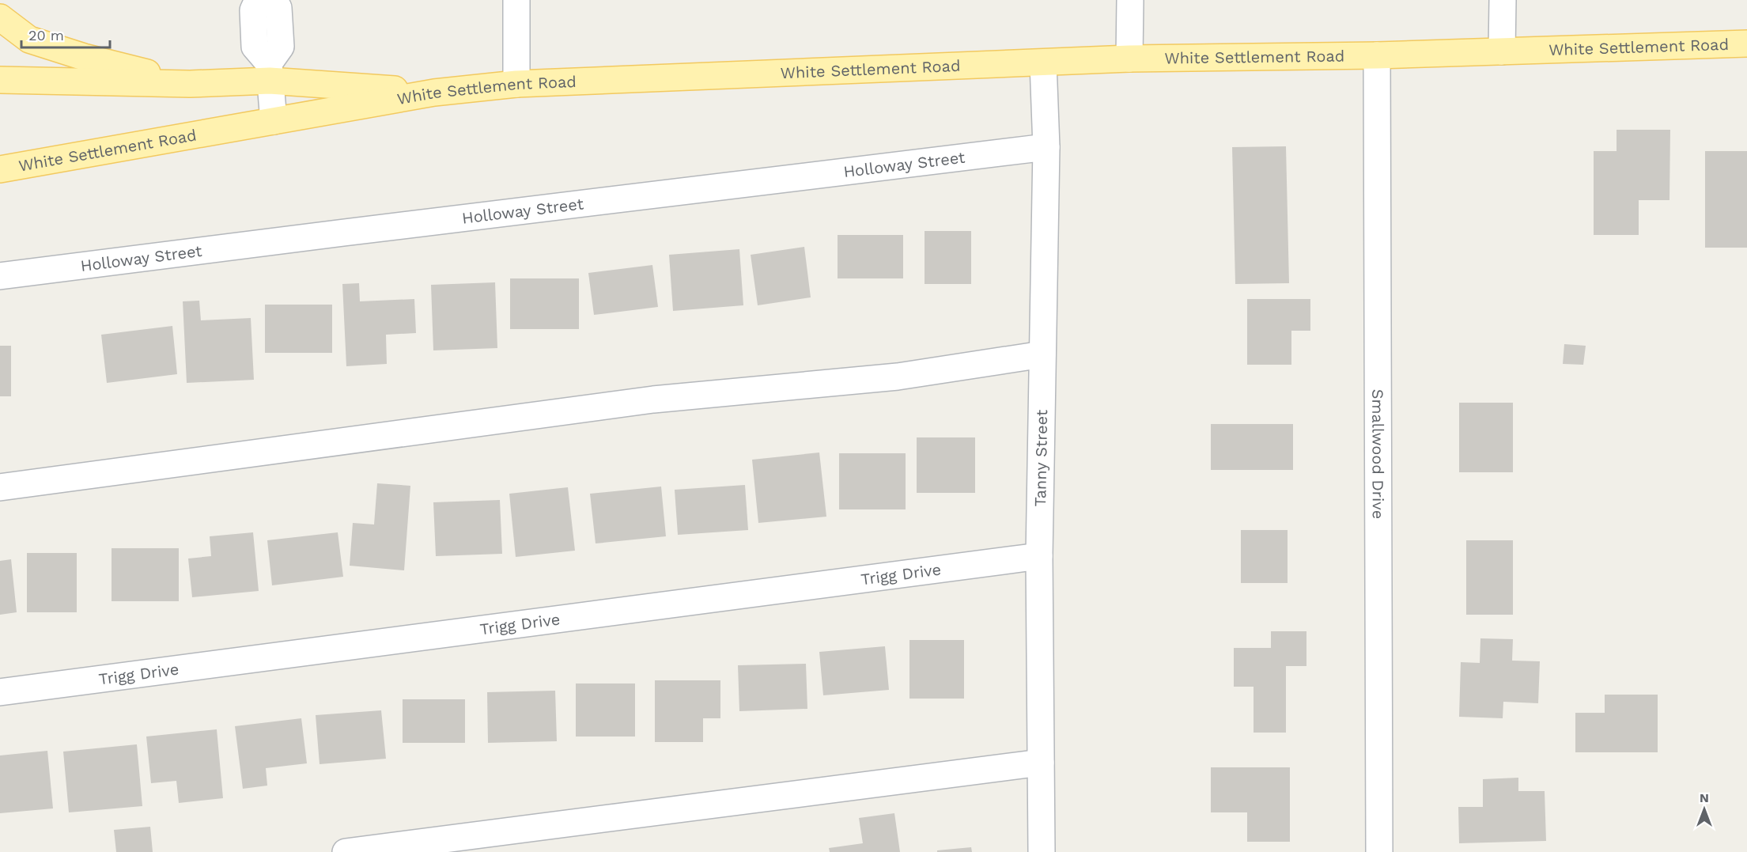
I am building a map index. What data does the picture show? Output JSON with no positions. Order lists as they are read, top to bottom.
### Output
{
  "streets": {
    "main road": ["White Settlement Road"],
    "street": [
      "Holloway Street",
      "Smallwood Drive",
      "Tanny Street",
      "Trigg Drive"
    ]
  },
  "crossings": [
    ["White Settlement Road", "Smallwood Drive"],
    ["White Settlement Road", "Tanny Street"],
    ["Holloway Street", "Tanny Street"],
    ["Tanny Street", "Trigg Drive"]
  ],
  "scale_bar": "20 m",
  "north": "top"
}
